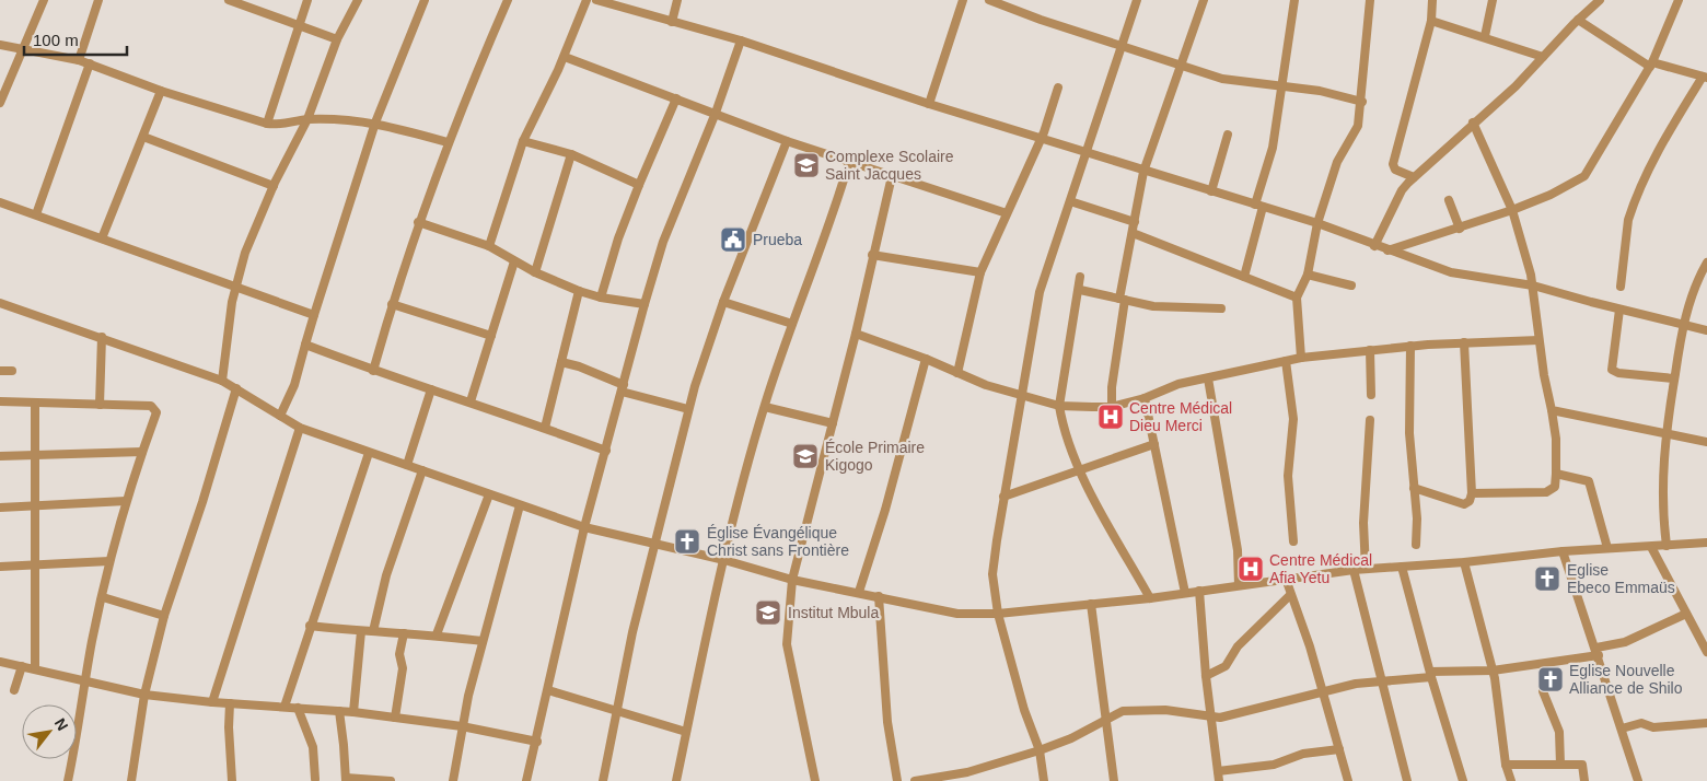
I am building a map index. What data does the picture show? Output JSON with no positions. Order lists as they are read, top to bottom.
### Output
{
  "places": {
    "school or university": ["Complexe Scolaire Saint Jacques", "École Primaire Kigogo", "Institut Mbula"],
    "public building": ["Prueba"],
    "hospital": ["Centre Médical Dieu Merci", "Centre Médical Afia Yetu"],
    "church": ["Église Évangélique Christ sans Frontière", "Eglise Ebeco Emmaüs", "Eglise Nouvelle Alliance de Shilo"]
  },
  "scale_bar": "100 m",
  "north": "top right"
}
